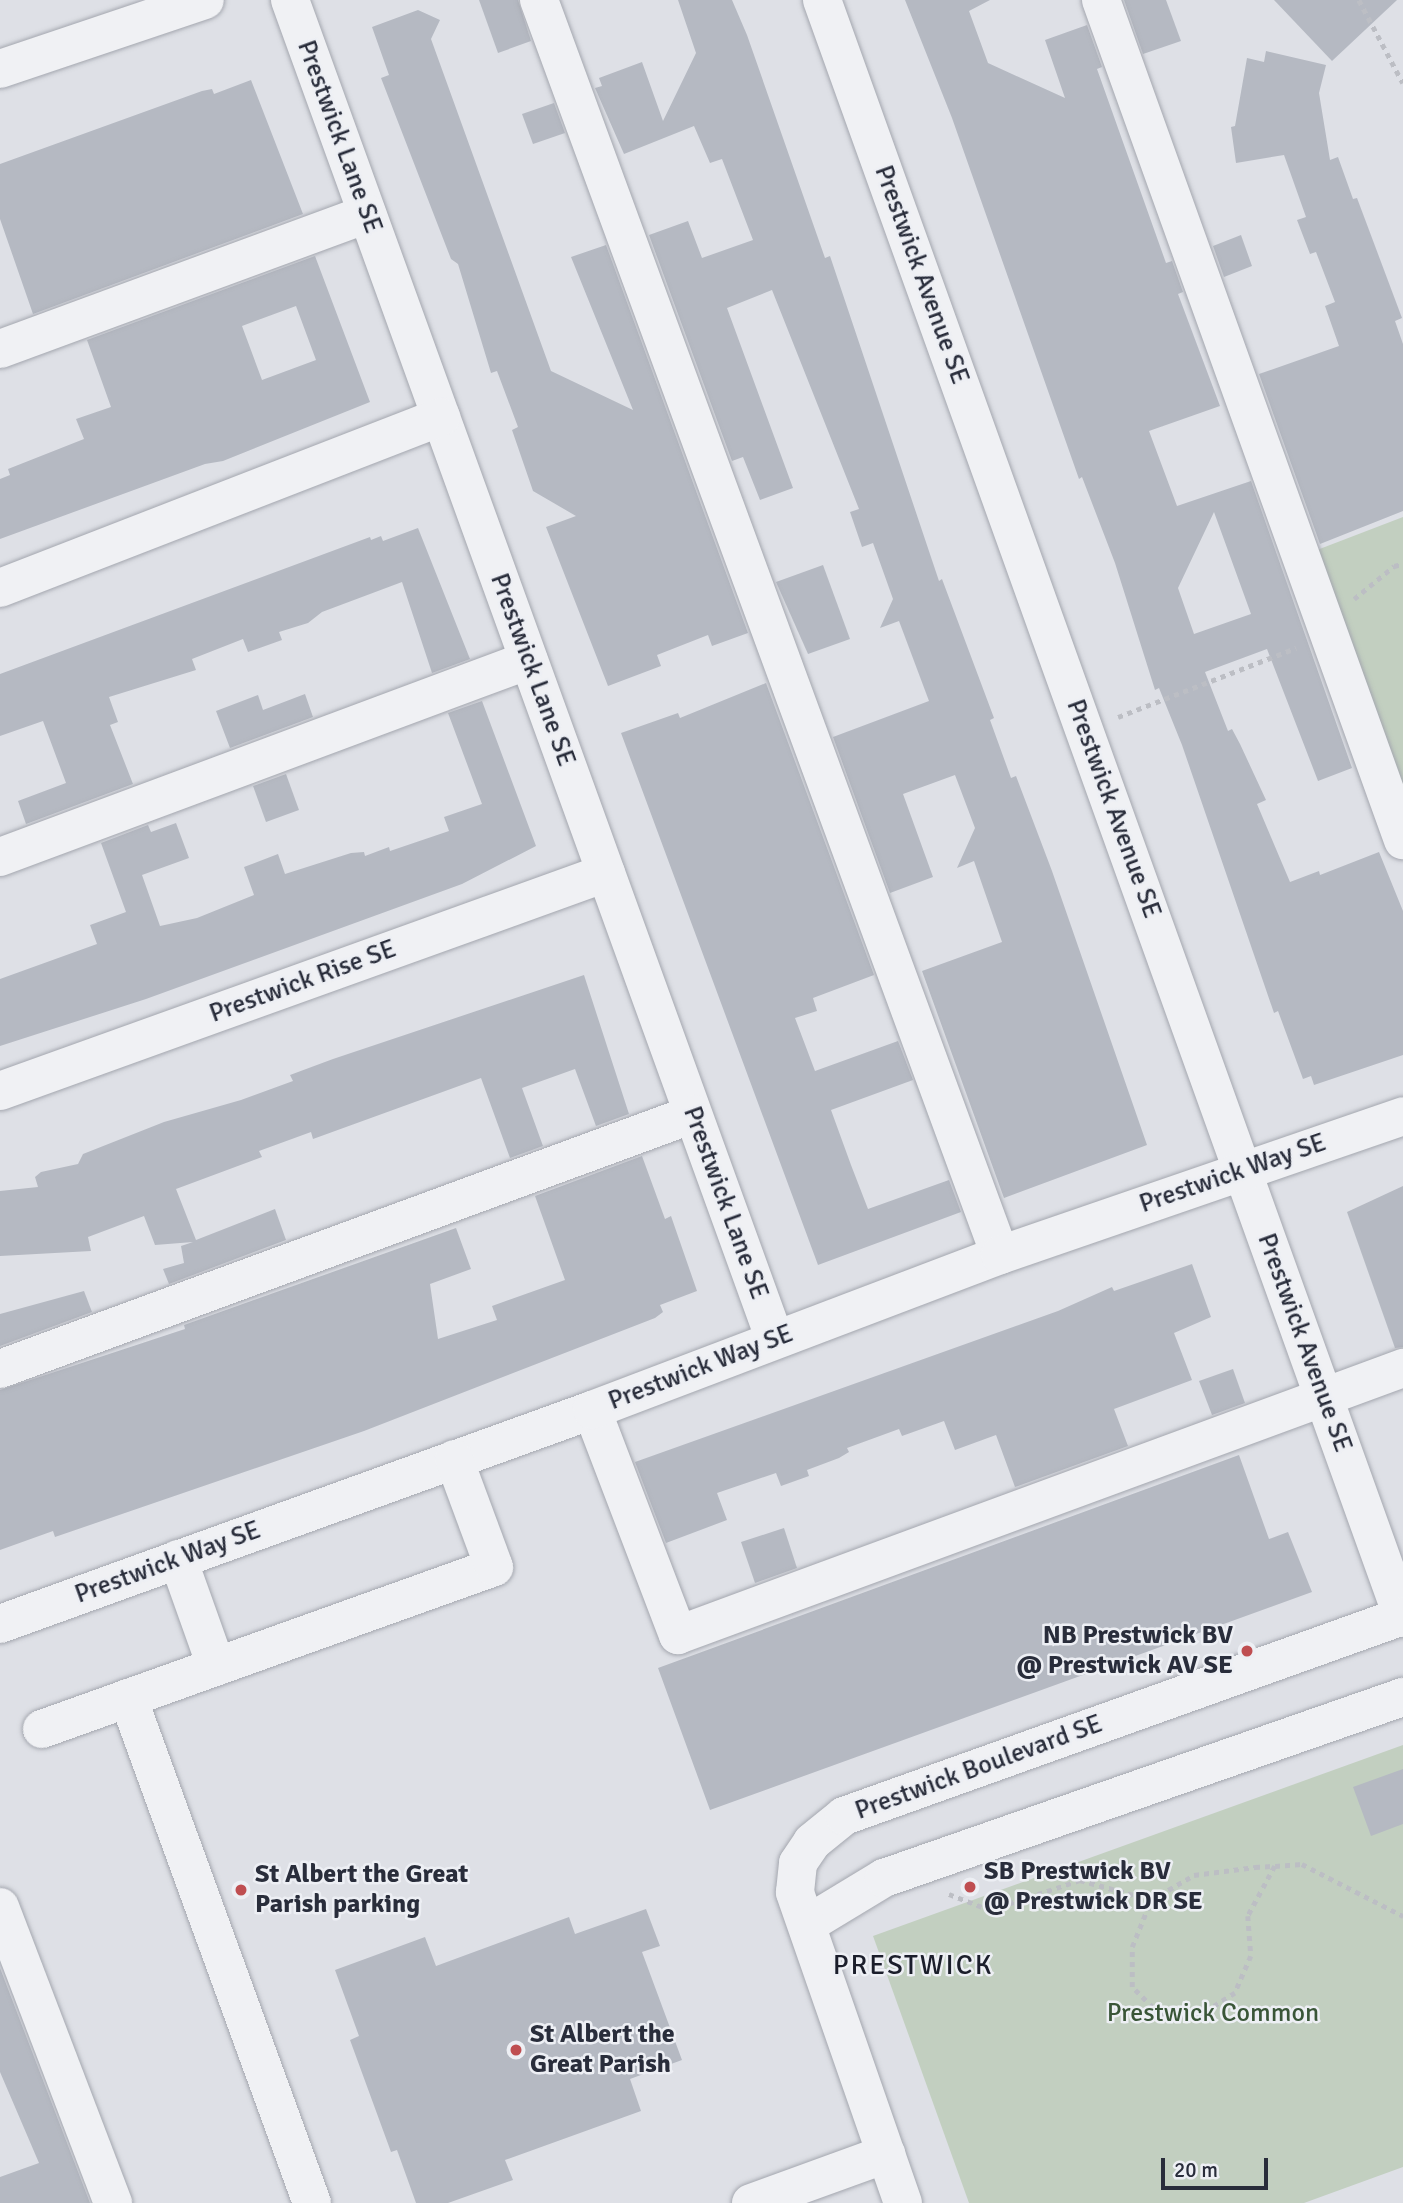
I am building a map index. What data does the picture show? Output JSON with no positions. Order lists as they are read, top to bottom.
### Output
{
  "streets": {
    "street": [
      "Prestwick Lane SE",
      "Prestwick Avenue SE",
      "Prestwick Rise SE",
      "Prestwick Way SE",
      "Prestwick Boulevard SE"
    ]
  },
  "crossings": [
    ["Prestwick Lane SE", "Prestwick Rise SE"],
    ["Prestwick Lane SE", "Prestwick Way SE"],
    ["Prestwick Avenue SE", "Prestwick Way SE"],
    ["Prestwick Avenue SE", "Prestwick Boulevard SE"]
  ],
  "districts": ["PRESTWICK"],
  "parks": ["Prestwick Common"],
  "places": [
    "NB Prestwick BV @ Prestwick AV SE",
    "SB Prestwick BV @ Prestwick DR SE",
    "St Albert the Great Parish parking",
    "St Albert the Great Parish"
  ],
  "scale_bar": "20 m"
}
